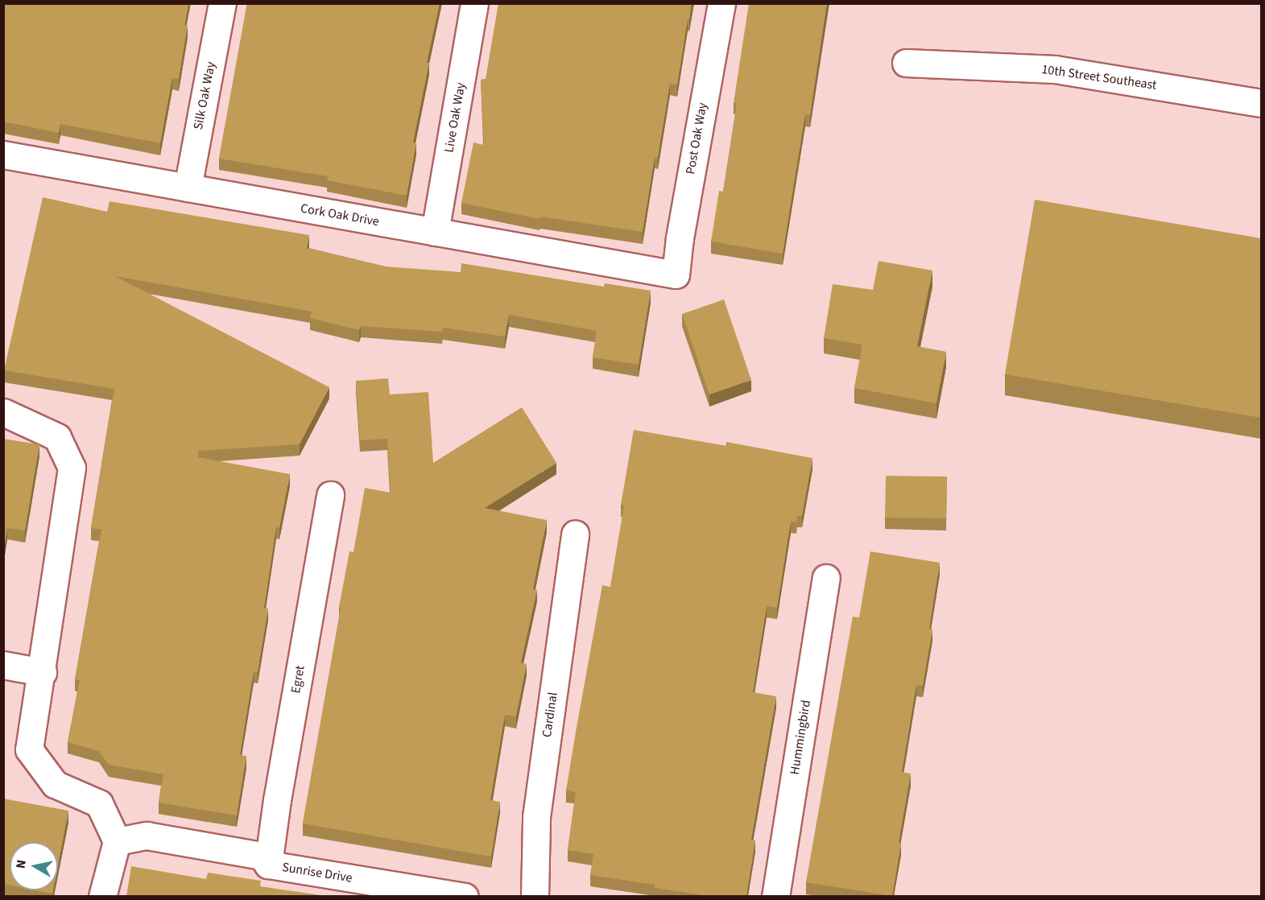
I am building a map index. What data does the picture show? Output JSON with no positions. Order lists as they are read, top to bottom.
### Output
{
  "streets": {
    "street": [
      "10th Street Southeast",
      "Silk Oak Way",
      "Live Oak Way",
      "Post Oak Way",
      "Cork Oak Drive",
      "Egret",
      "Cardinal",
      "Hummingbird",
      "Sunrise Drive"
    ]
  },
  "crossings": [
    ["Silk Oak Way", "Cork Oak Drive"],
    ["Live Oak Way", "Cork Oak Drive"],
    ["Post Oak Way", "Cork Oak Drive"],
    ["Egret", "Sunrise Drive"]
  ],
  "north": "left"
}
